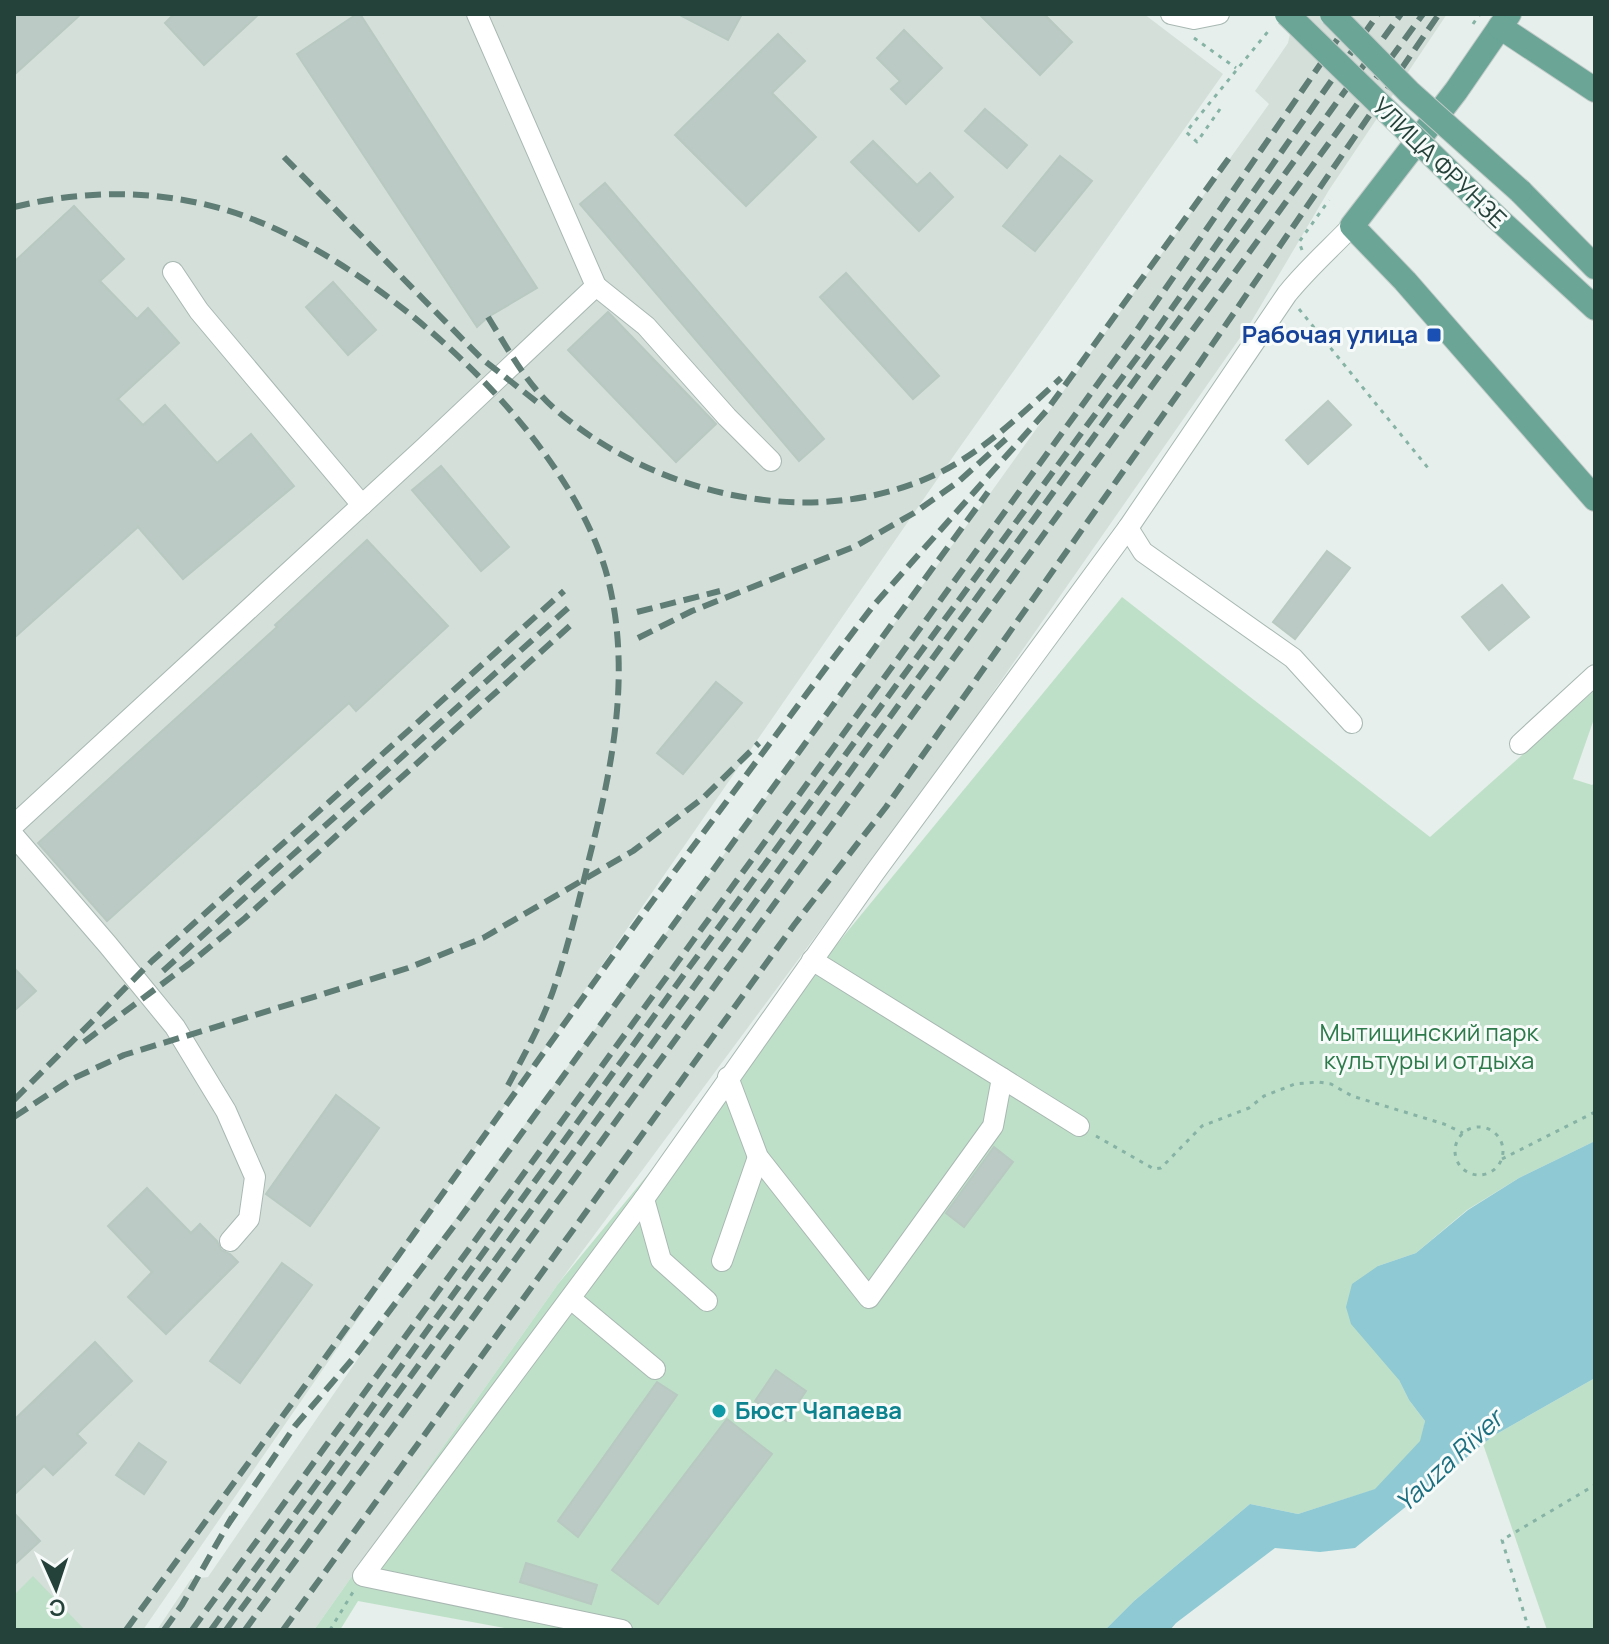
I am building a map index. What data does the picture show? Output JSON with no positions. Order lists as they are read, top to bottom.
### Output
{
  "streets": {
    "main road": ["УЛИЦА ФРУНЗЕ"]
  },
  "water": ["Yauza River"],
  "parks": ["Мытищинский парк культуры и отдыха"],
  "places": {
    "transit": ["Рабочая улица"],
    "other": ["Бюст Чапаева"]
  },
  "north": "bottom"
}
